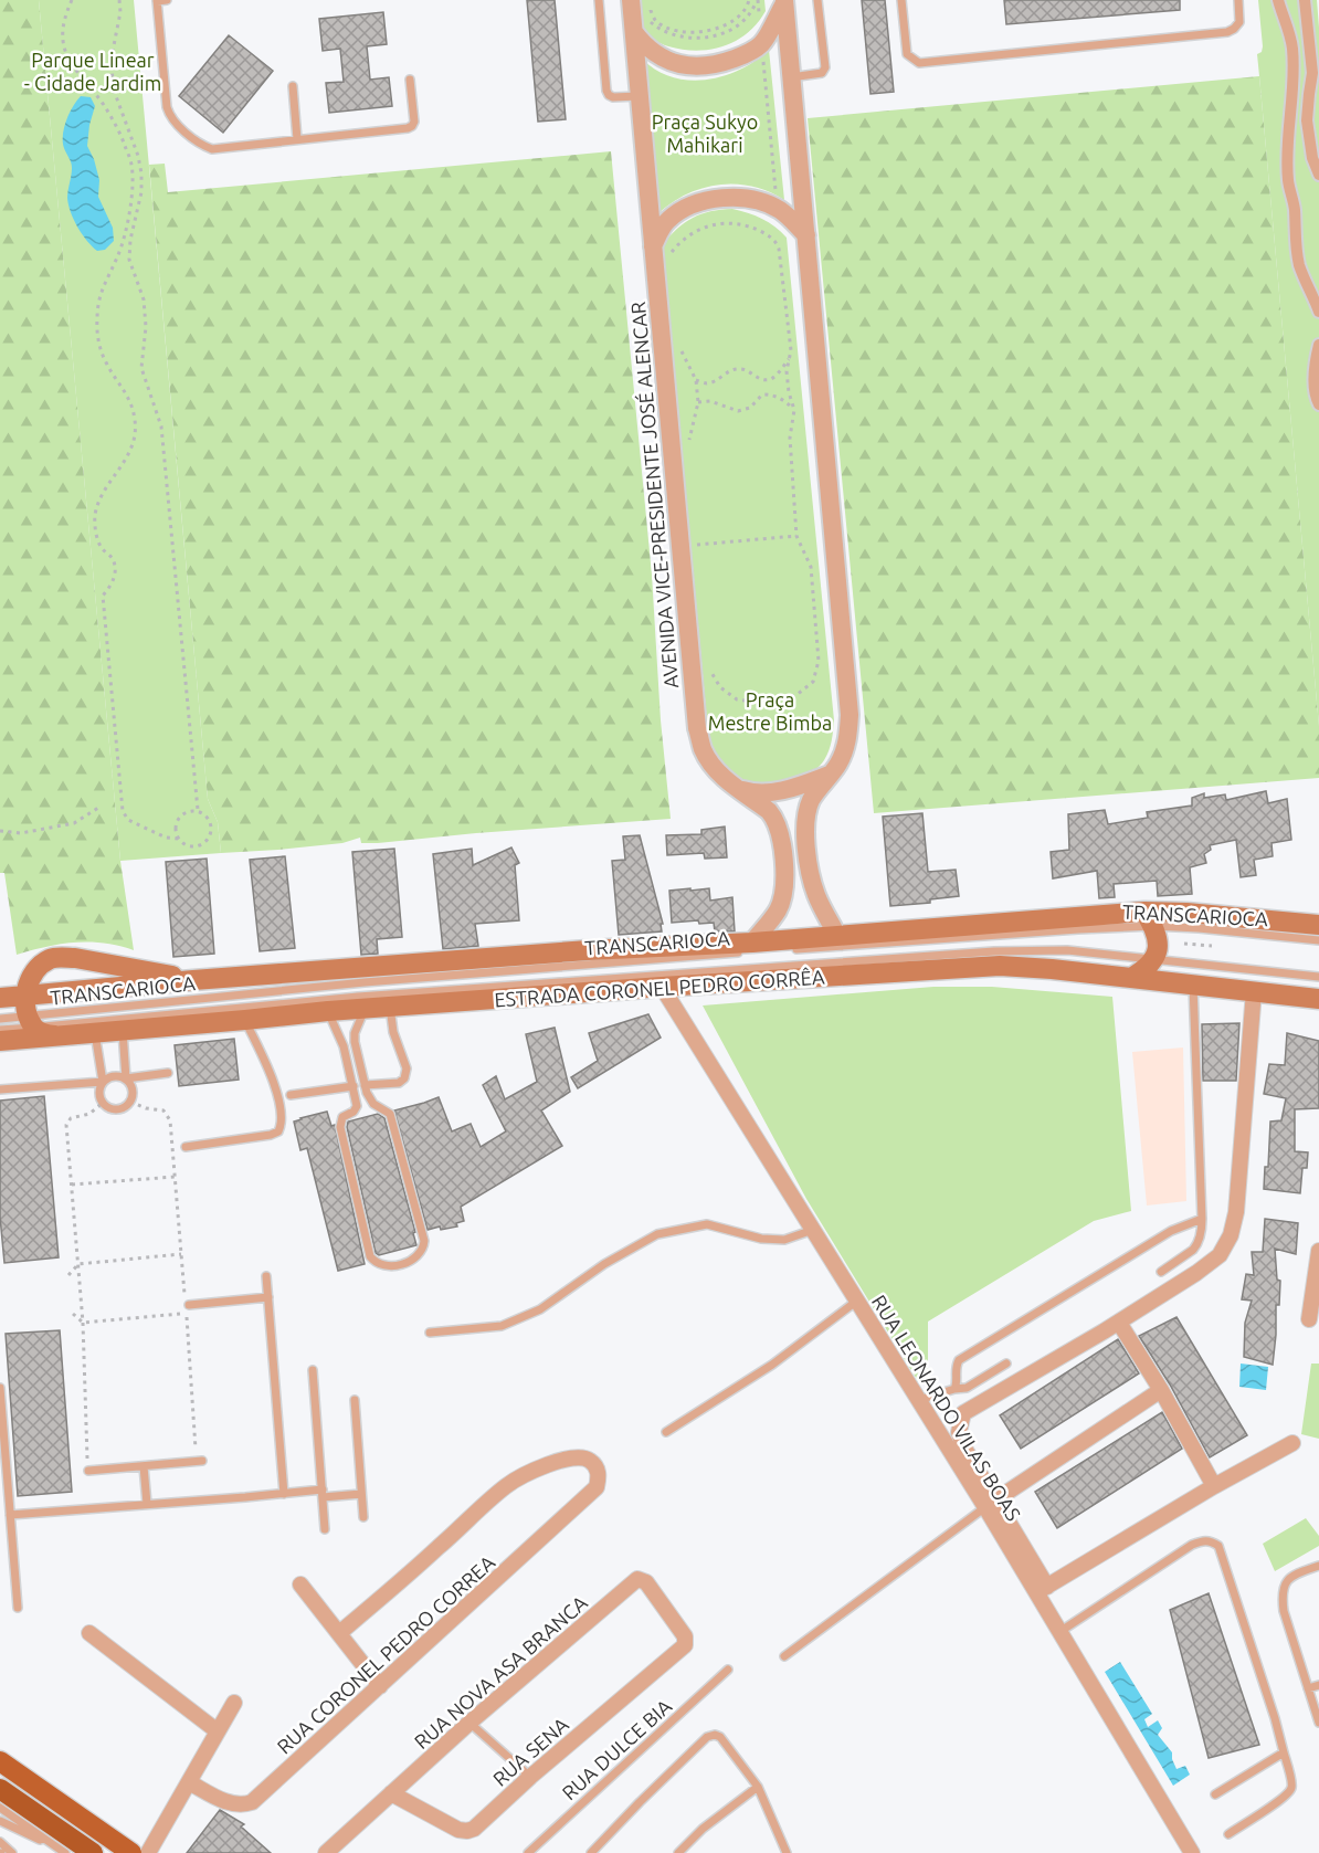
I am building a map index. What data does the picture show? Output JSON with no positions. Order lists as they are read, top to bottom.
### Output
{
  "streets": {
    "main road": ["ESTRADA CORONEL PEDRO CORRÊA"],
    "street": [
      "AVENIDA VICE-PRESIDENTE JOSÉ ALENCAR",
      "RUA LEONARDO VILAS BOAS",
      "RUA CORONEL PEDRO CORREA",
      "RUA NOVA ASA BRANCA",
      "RUA SENA"
    ],
    "lane": ["TRANSCARIOCA", "RUA DULCE BIA"]
  },
  "crossings": [
    ["AVENIDA VICE-PRESIDENTE JOSÉ ALENCAR", "TRANSCARIOCA"],
    ["AVENIDA VICE-PRESIDENTE JOSÉ ALENCAR", "ESTRADA CORONEL PEDRO CORRÊA"],
    ["TRANSCARIOCA", "ESTRADA CORONEL PEDRO CORRÊA"],
    ["ESTRADA CORONEL PEDRO CORRÊA", "RUA LEONARDO VILAS BOAS"],
    ["RUA NOVA ASA BRANCA", "RUA SENA"]
  ],
  "parks": ["Parque Linear - Cidade Jardim", "Praça Sukyo Mahikari", "Praça Mestre Bimba"]
}
